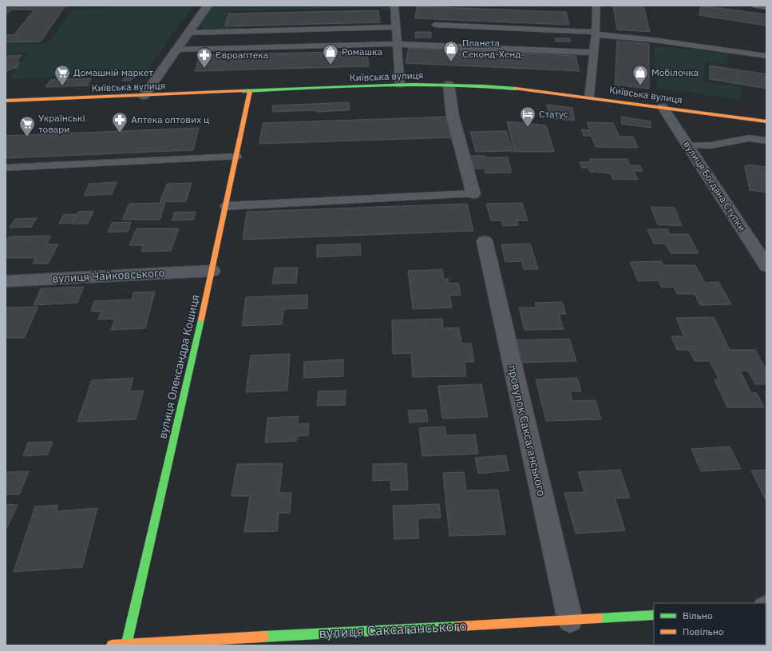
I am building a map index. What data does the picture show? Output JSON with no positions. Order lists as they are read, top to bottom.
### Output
{
  "streets": {
    "main road": ["Київська вулиця", "вулиця Олександра Кошиця", "вулиця Саксаганського"],
    "street": ["вулиця Богдана Ступки", "вулиця Чайковського", "провулок Саксаганського"]
  },
  "crossings": [
    ["Київська вулиця", "вулиця Богдана Ступки"],
    ["Київська вулиця", "вулиця Олександра Кошиця"],
    ["вулиця Чайковського", "вулиця Олександра Кошиця"],
    ["вулиця Олександра Кошиця", "вулиця Саксаганського"],
    ["провулок Саксаганського", "вулиця Саксаганського"]
  ],
  "places": {
    "shop": ["Планета Секонд-Хенд", "Ромашка", "Мобілочка"],
    "pharmacy": ["Євроаптека", "Аптека оптових ц"],
    "supermarket": ["Домашній маркет", "Українські товари"],
    "hotel": ["Статус"]
  },
  "legend": ["Вільно", "Повільно"]
}
